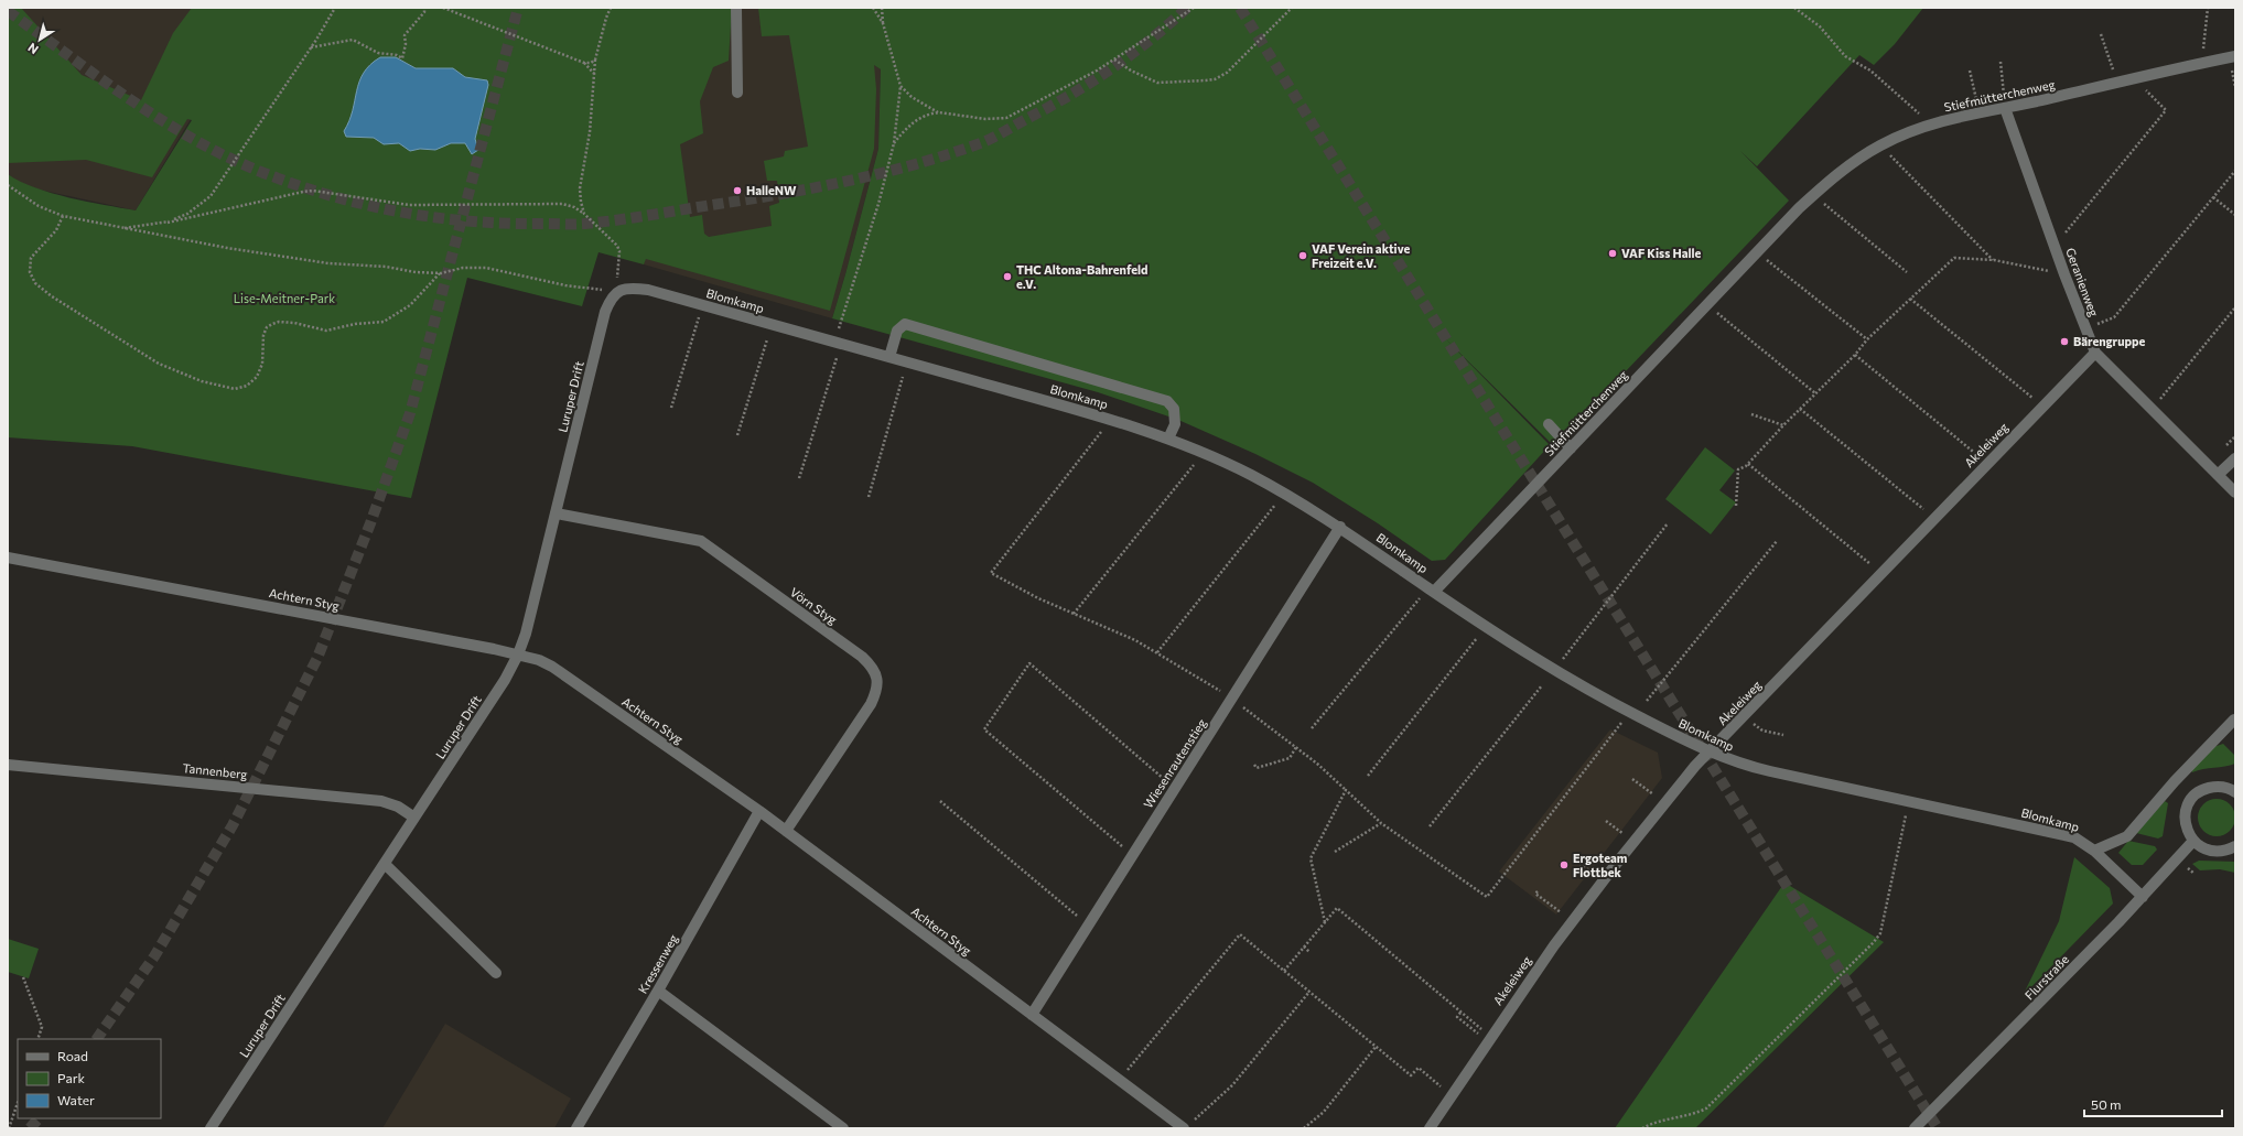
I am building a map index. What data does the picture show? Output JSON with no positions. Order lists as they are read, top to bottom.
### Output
{
  "streets": {
    "street": [
      "Stiefmütterchenweg",
      "Geranienweg",
      "Blomkamp",
      "Luruper Drift",
      "Akeleiweg",
      "Achtern Styg",
      "Vörn Styg",
      "Wiesenrautenstieg",
      "Tannenberg",
      "Kressenweg",
      "Flurstraße"
    ]
  },
  "crossings": [
    ["Stiefmütterchenweg", "Geranienweg"],
    ["Stiefmütterchenweg", "Blomkamp"],
    ["Geranienweg", "Akeleiweg"],
    ["Blomkamp", "Luruper Drift"],
    ["Blomkamp", "Akeleiweg"],
    ["Blomkamp", "Wiesenrautenstieg"],
    ["Blomkamp", "Flurstraße"],
    ["Luruper Drift", "Achtern Styg"],
    ["Luruper Drift", "Vörn Styg"],
    ["Luruper Drift", "Tannenberg"],
    ["Achtern Styg", "Vörn Styg"],
    ["Achtern Styg", "Wiesenrautenstieg"],
    ["Achtern Styg", "Kressenweg"]
  ],
  "parks": ["Lise-Meitner-Park"],
  "places": [
    "HalleNW",
    "VAF Kiss Halle",
    "VAF Verein aktive Freizeit e.V.",
    "THC Altona-Bahrenfeld e.V.",
    "Bärengruppe",
    "Ergoteam Flottbek"
  ],
  "legend": ["Road", "Park", "Water"],
  "scale_bar": "50 m",
  "north": "bottom left"
}
